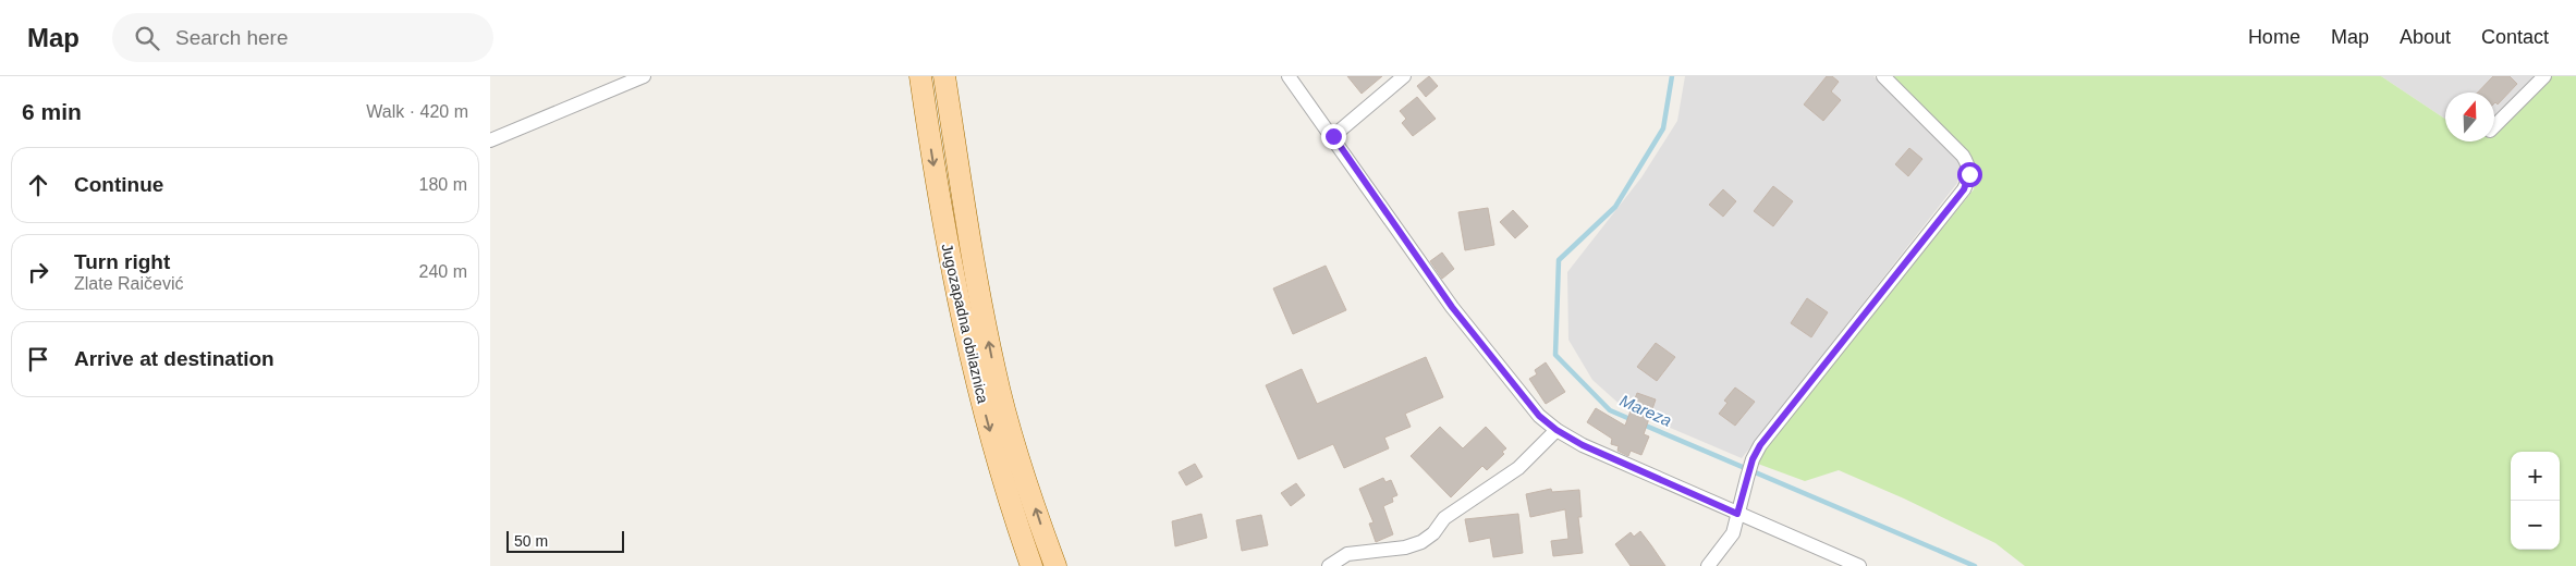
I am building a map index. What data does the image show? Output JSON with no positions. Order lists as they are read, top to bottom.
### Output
{
  "streets": {
    "main road": ["Jugozapadna obilaznica"]
  },
  "water": ["Mareza"],
  "scale_bar": "50 m",
  "north": "top",
  "page": {
    "header": "Map",
    "search": "Search here",
    "nav": [
      "Home",
      "Map",
      "About",
      "Contact"
    ],
    "heading": ["6 min", "Walk · 420 m"],
    "list": [
      ["Continue", "180 m"],
      ["Turn right", "Zlate Raičević", "240 m"],
      "Arrive at destination"
    ],
    "map_buttons": ["+", "−"],
    "scale": "50 m"
  }
}
